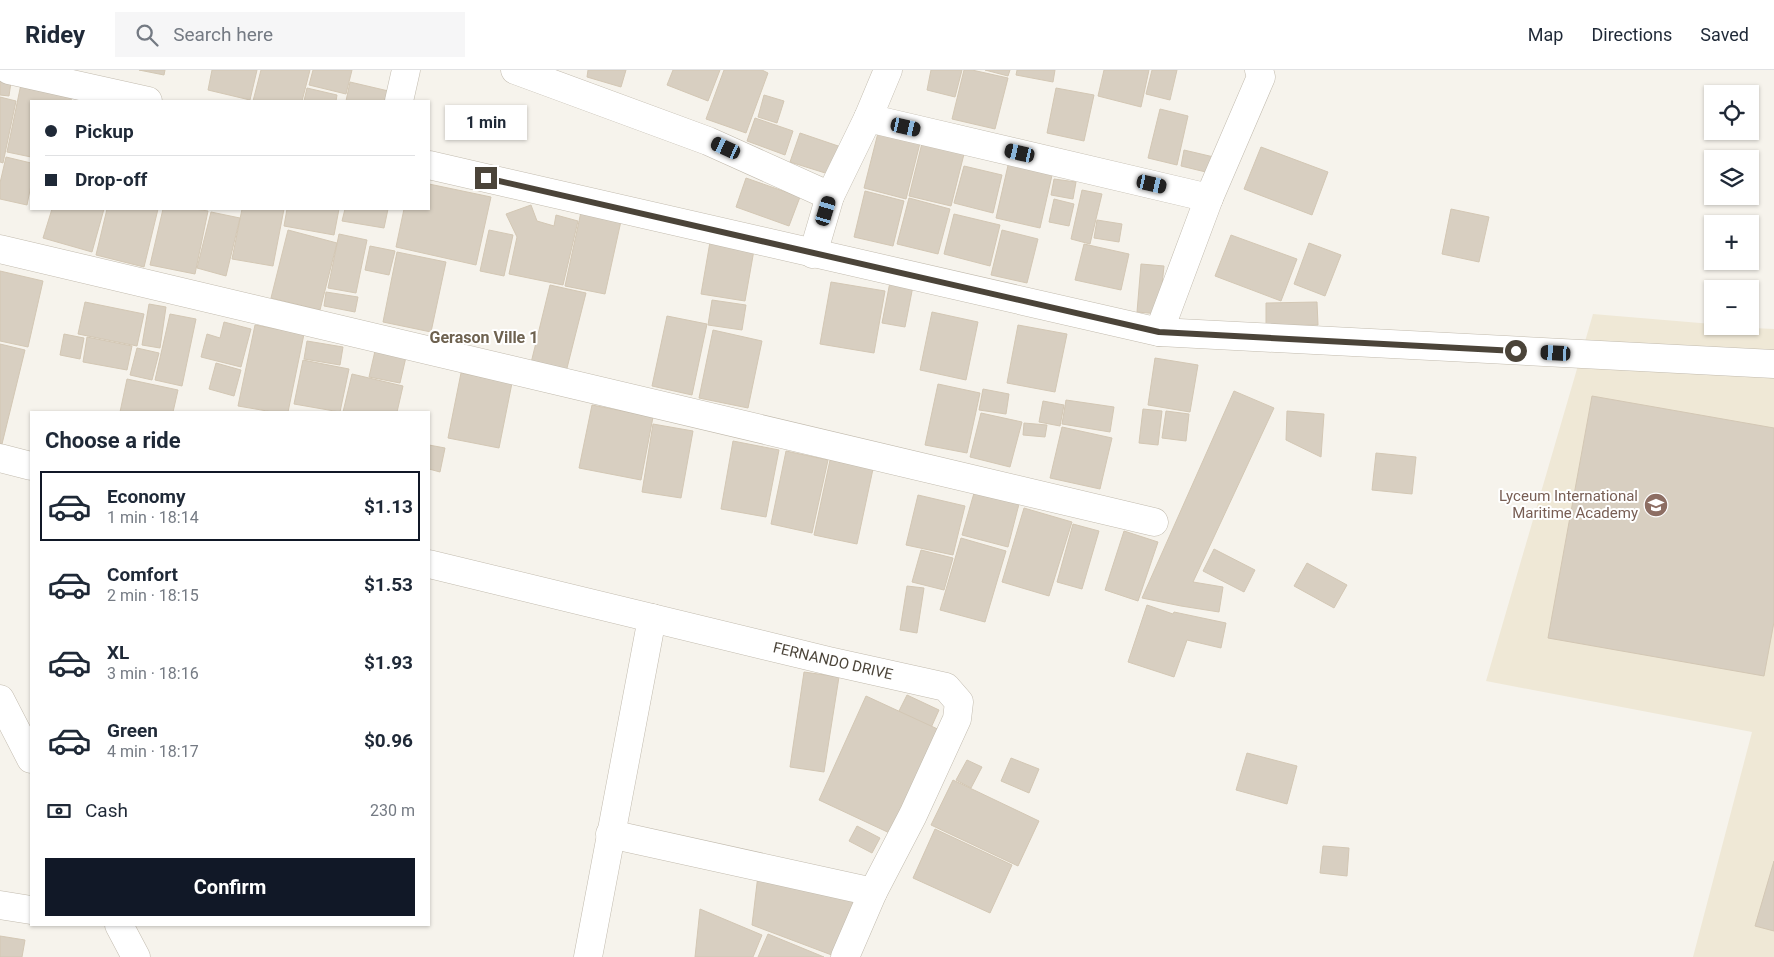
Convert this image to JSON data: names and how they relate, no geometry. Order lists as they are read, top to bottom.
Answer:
{
  "streets": {
    "street": ["FERNANDO DRIVE"]
  },
  "districts": ["Gerason Ville 1"],
  "places": {
    "school or university": ["Lyceum International Maritime Academy"]
  },
  "page": {
    "header": "Ridey",
    "search": "Search here",
    "nav": ["Map", "Directions", "Saved"],
    "map_buttons": ["+", "−"],
    "banner": ["Pickup", "Drop-off"],
    "bubble": "1 min",
    "heading": "Choose a ride",
    "list": [
      {
        "name": "Economy",
        "note": "1 min · 18:14",
        "value": "$1.13"
      },
      {
        "name": "Comfort",
        "note": "2 min · 18:15",
        "value": "$1.53"
      },
      {
        "name": "XL",
        "note": "3 min · 18:16",
        "value": "$1.93"
      },
      {
        "name": "Green",
        "note": "4 min · 18:17",
        "value": "$0.96"
      }
    ],
    "pay": ["Cash", "230 m"],
    "buttons": "Confirm"
  }
}
